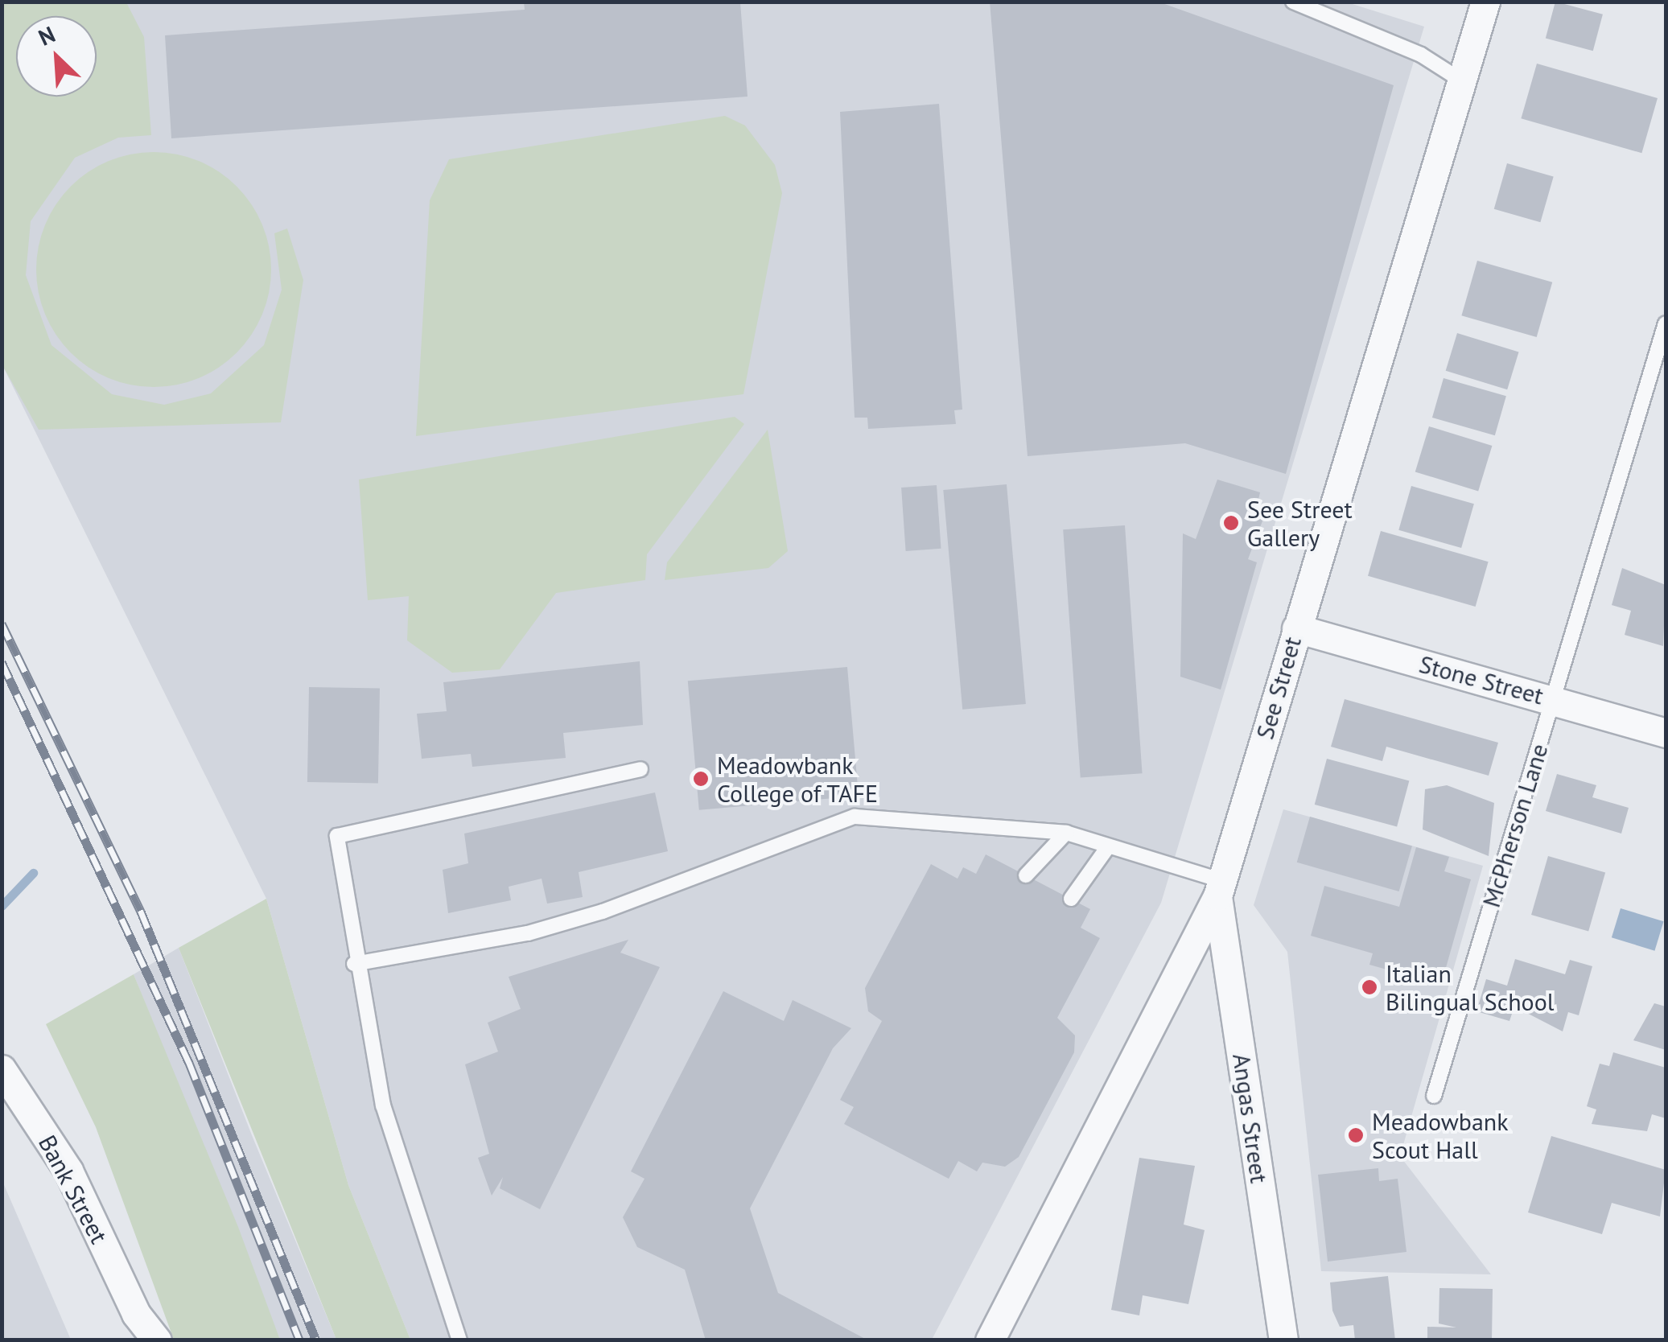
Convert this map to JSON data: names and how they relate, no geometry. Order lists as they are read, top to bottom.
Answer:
{
  "streets": {
    "street": [
      "Stone Street",
      "See Street",
      "Angas Street",
      "Bank Street"
    ],
    "lane": ["McPherson Lane"]
  },
  "crossings": [
    ["Stone Street", "See Street"],
    ["Stone Street", "McPherson Lane"],
    ["See Street", "Angas Street"]
  ],
  "places": [
    "See Street Gallery",
    "Meadowbank College of TAFE",
    "Italian Bilingual School",
    "Meadowbank Scout Hall"
  ],
  "north": "top left"
}
